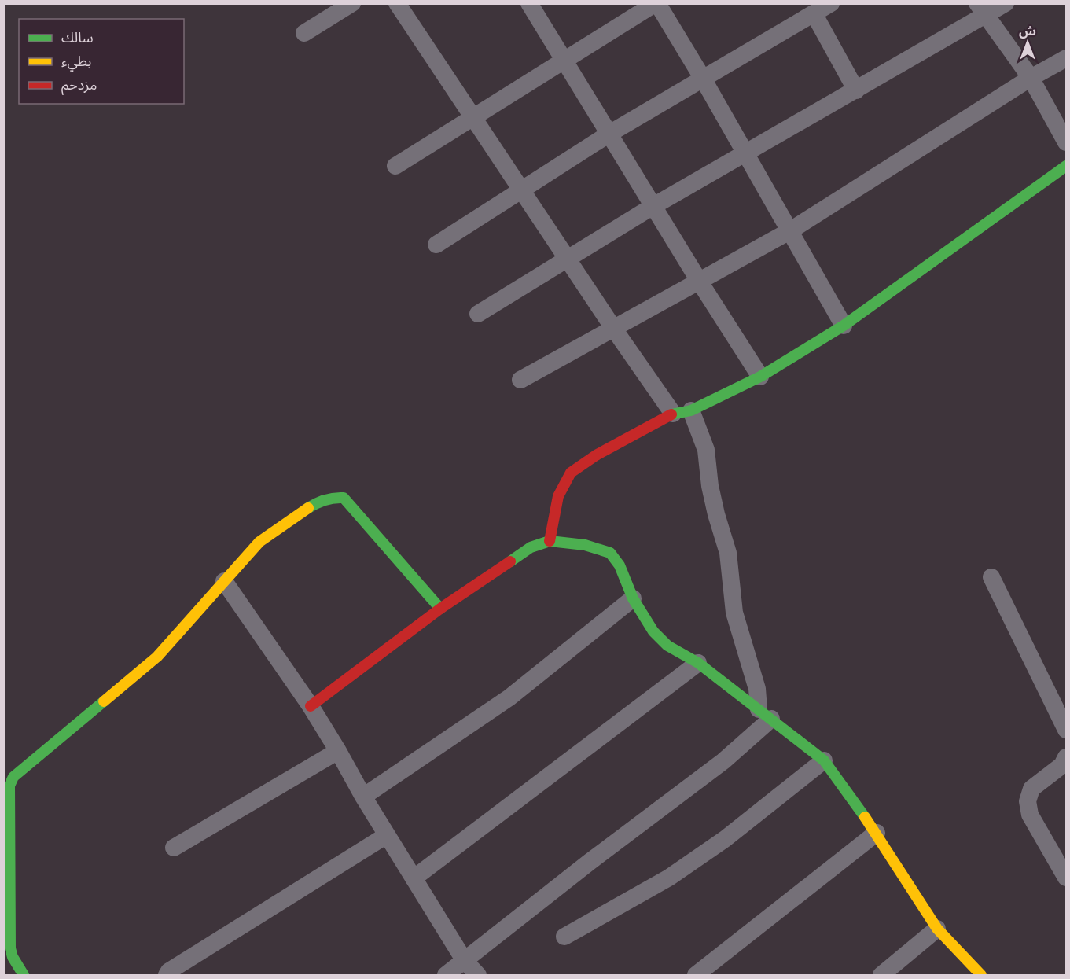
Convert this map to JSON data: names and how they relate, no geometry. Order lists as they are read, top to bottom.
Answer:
{
  "legend": ["سالك", "بطيء", "مزدحم"],
  "north": "top"
}
